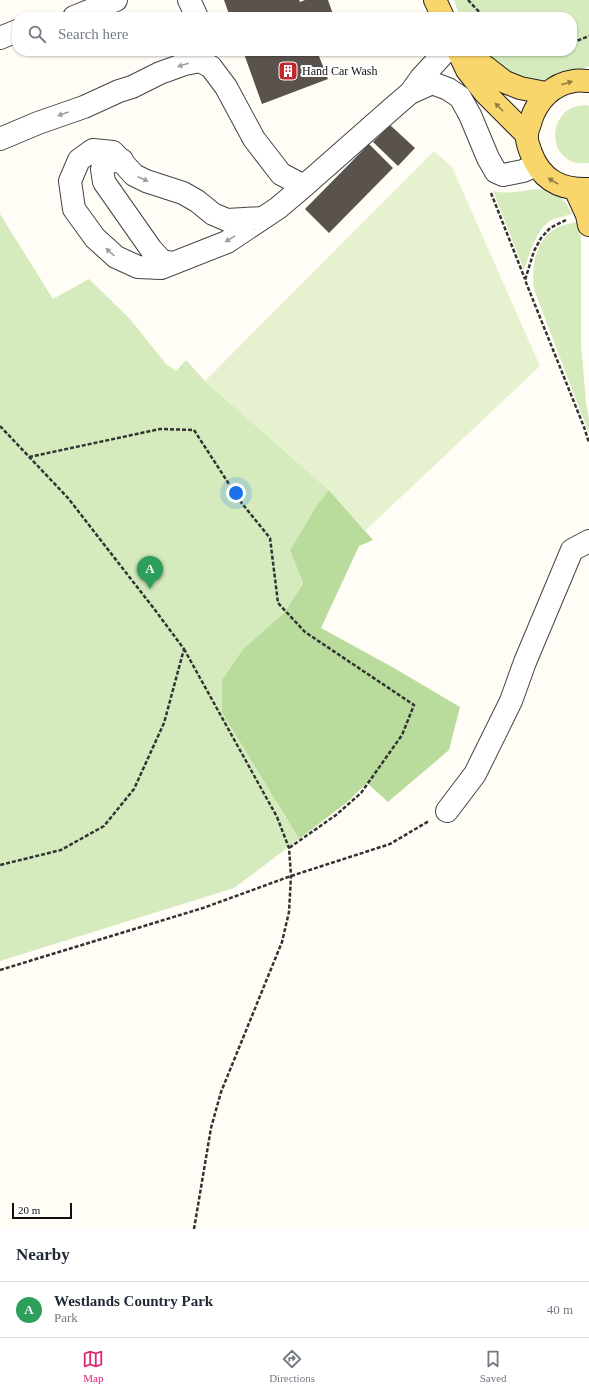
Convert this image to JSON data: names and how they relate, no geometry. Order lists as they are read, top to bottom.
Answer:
{
  "places": {
    "building": ["Hand Car Wash"]
  },
  "scale_bar": "20 m",
  "page": {
    "search": "Search here",
    "pins": "A",
    "scale": "20 m",
    "heading": "Nearby",
    "list": [
      {
        "mark": "A",
        "name": "Westlands Country Park",
        "note": "Park",
        "value": "40 m"
      }
    ],
    "nav": ["Map", "Directions", "Saved"]
  }
}
